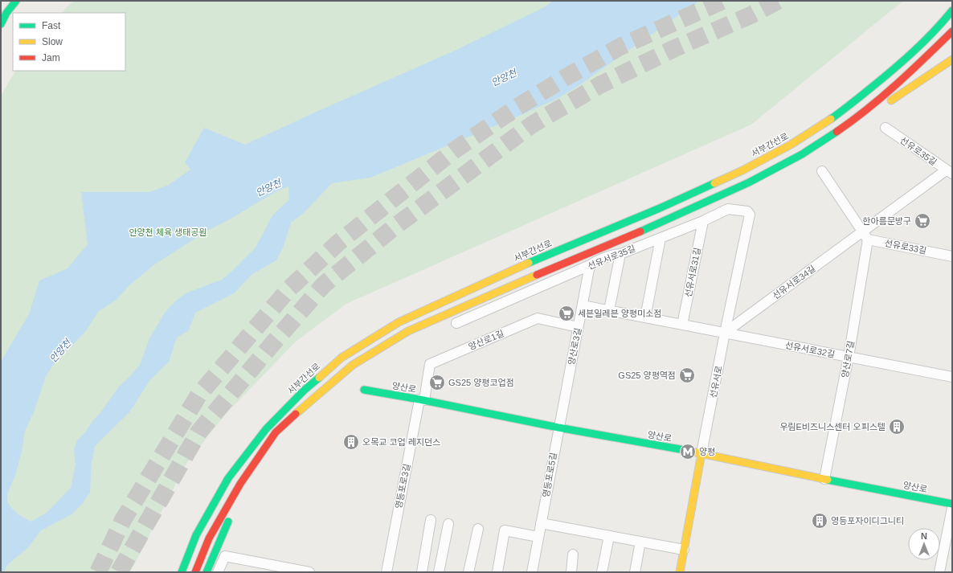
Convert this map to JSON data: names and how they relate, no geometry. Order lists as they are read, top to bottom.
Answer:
{
  "streets": {
    "main road": ["서부간선로", "선유서로", "양산로"],
    "street": [
      "선유로35길",
      "선유로33길",
      "선유서로35길",
      "선유서로31길",
      "선유서로34길",
      "양산로1길",
      "양산로3길",
      "선유서로32길",
      "양산로7길",
      "영등포로5길",
      "영등포로3길"
    ]
  },
  "crossings": [
    ["선유로35길", "선유서로34길"],
    ["선유로33길", "선유서로34길"],
    ["선유로33길", "양산로7길"],
    ["선유서로35길", "선유서로31길"],
    ["선유서로35길", "양산로3길"],
    ["선유서로35길", "선유서로"],
    ["선유서로34길", "선유서로32길"],
    ["선유서로34길", "양산로7길"],
    ["선유서로34길", "선유서로"],
    ["양산로1길", "양산로3길"],
    ["양산로1길", "양산로"],
    ["양산로1길", "영등포로3길"],
    ["양산로3길", "양산로"],
    ["양산로3길", "영등포로5길"],
    ["선유서로32길", "양산로7길"],
    ["선유서로32길", "선유서로"],
    ["양산로7길", "양산로"],
    ["선유서로", "양산로"],
    ["양산로", "영등포로5길"],
    ["양산로", "영등포로3길"]
  ],
  "water": ["안양천"],
  "parks": ["안양천 체육 생태공원"],
  "places": {
    "supermarket": [
      "한아름문방구",
      "세븐일레븐 양평미소점",
      "GS25 양평역점",
      "GS25 양평코업점"
    ],
    "building": ["우림E비즈니스센터 오피스텔", "오목교 코업 레지던스", "영등포자이디그니티"],
    "metro station": ["양평"]
  },
  "legend": ["Fast", "Slow", "Jam"],
  "north": "top"
}
